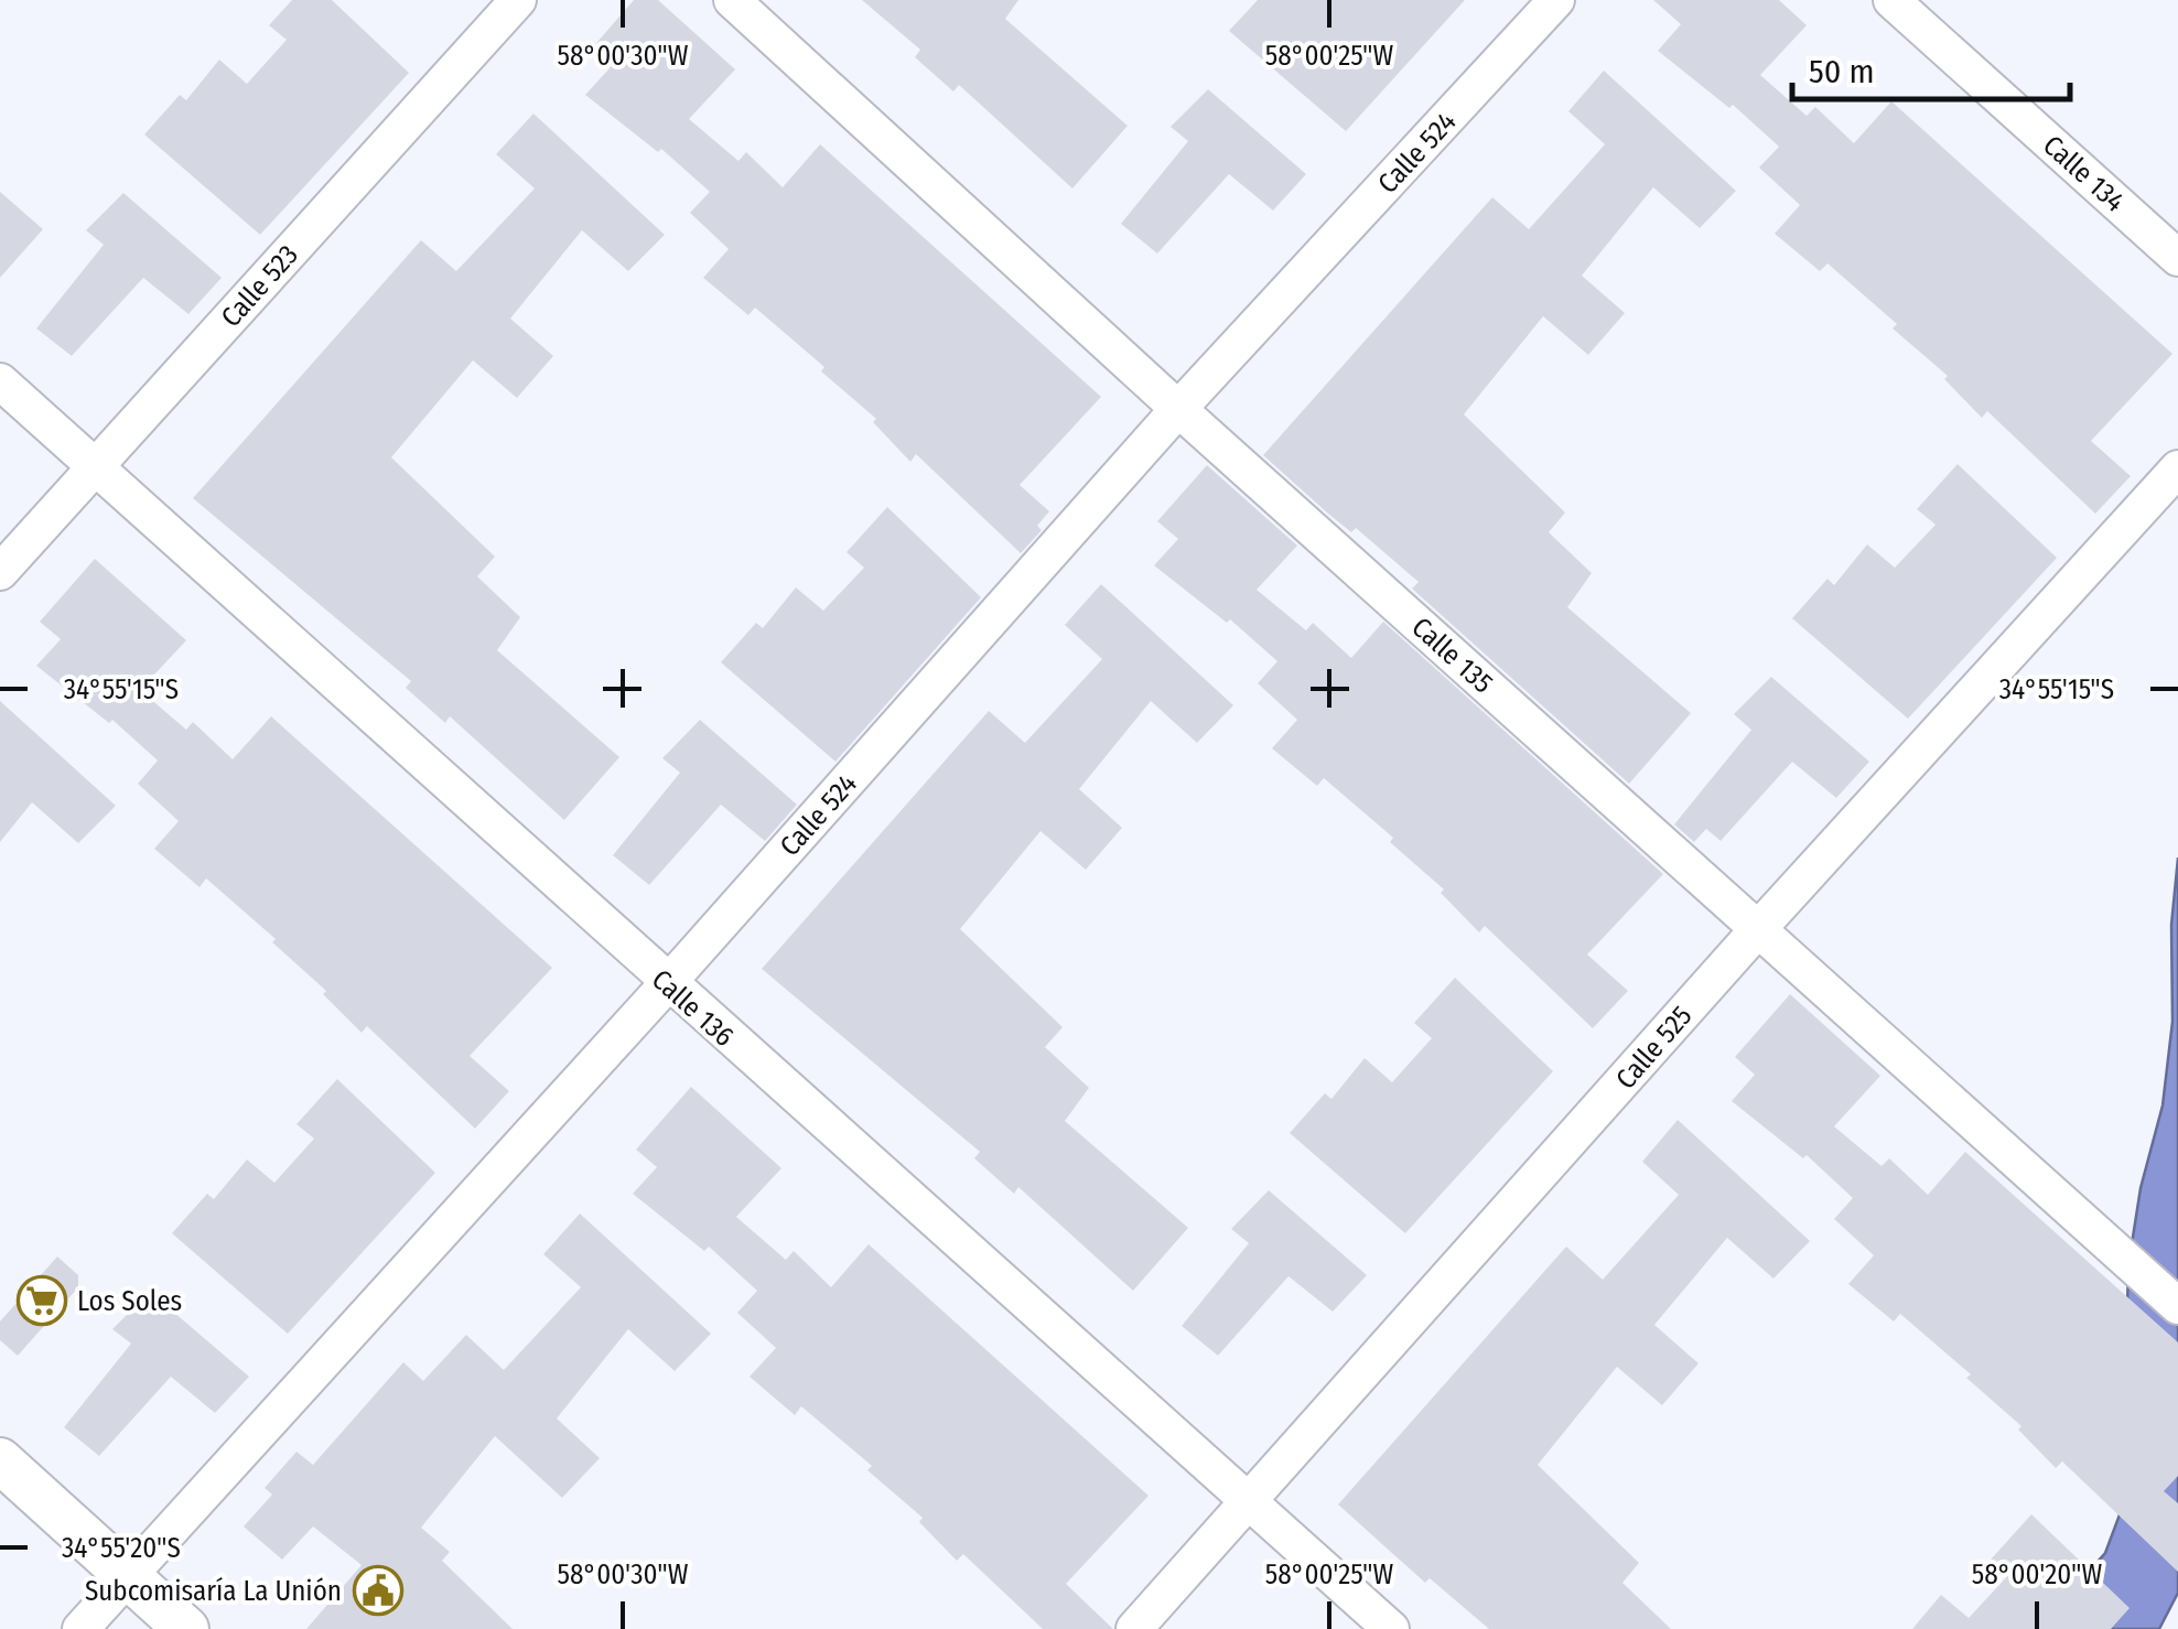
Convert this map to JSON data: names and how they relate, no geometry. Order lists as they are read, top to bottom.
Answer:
{
  "streets": {
    "street": [
      "Calle 524",
      "Calle 134",
      "Calle 523",
      "Calle 135",
      "Calle 136",
      "Calle 525"
    ]
  },
  "crossings": [
    ["Calle 524", "Calle 135"],
    ["Calle 524", "Calle 136"],
    ["Calle 523", "Calle 136"],
    ["Calle 135", "Calle 525"],
    ["Calle 136", "Calle 525"]
  ],
  "places": {
    "supermarket": ["Los Soles"],
    "public building": ["Subcomisaría La Unión"]
  },
  "scale_bar": "50 m",
  "coordinates": [
    "58°00'30\"W",
    "58°00'25\"W",
    "34°55'15\"S",
    "34°55'20\"S",
    "58°00'20\"W"
  ]
}
